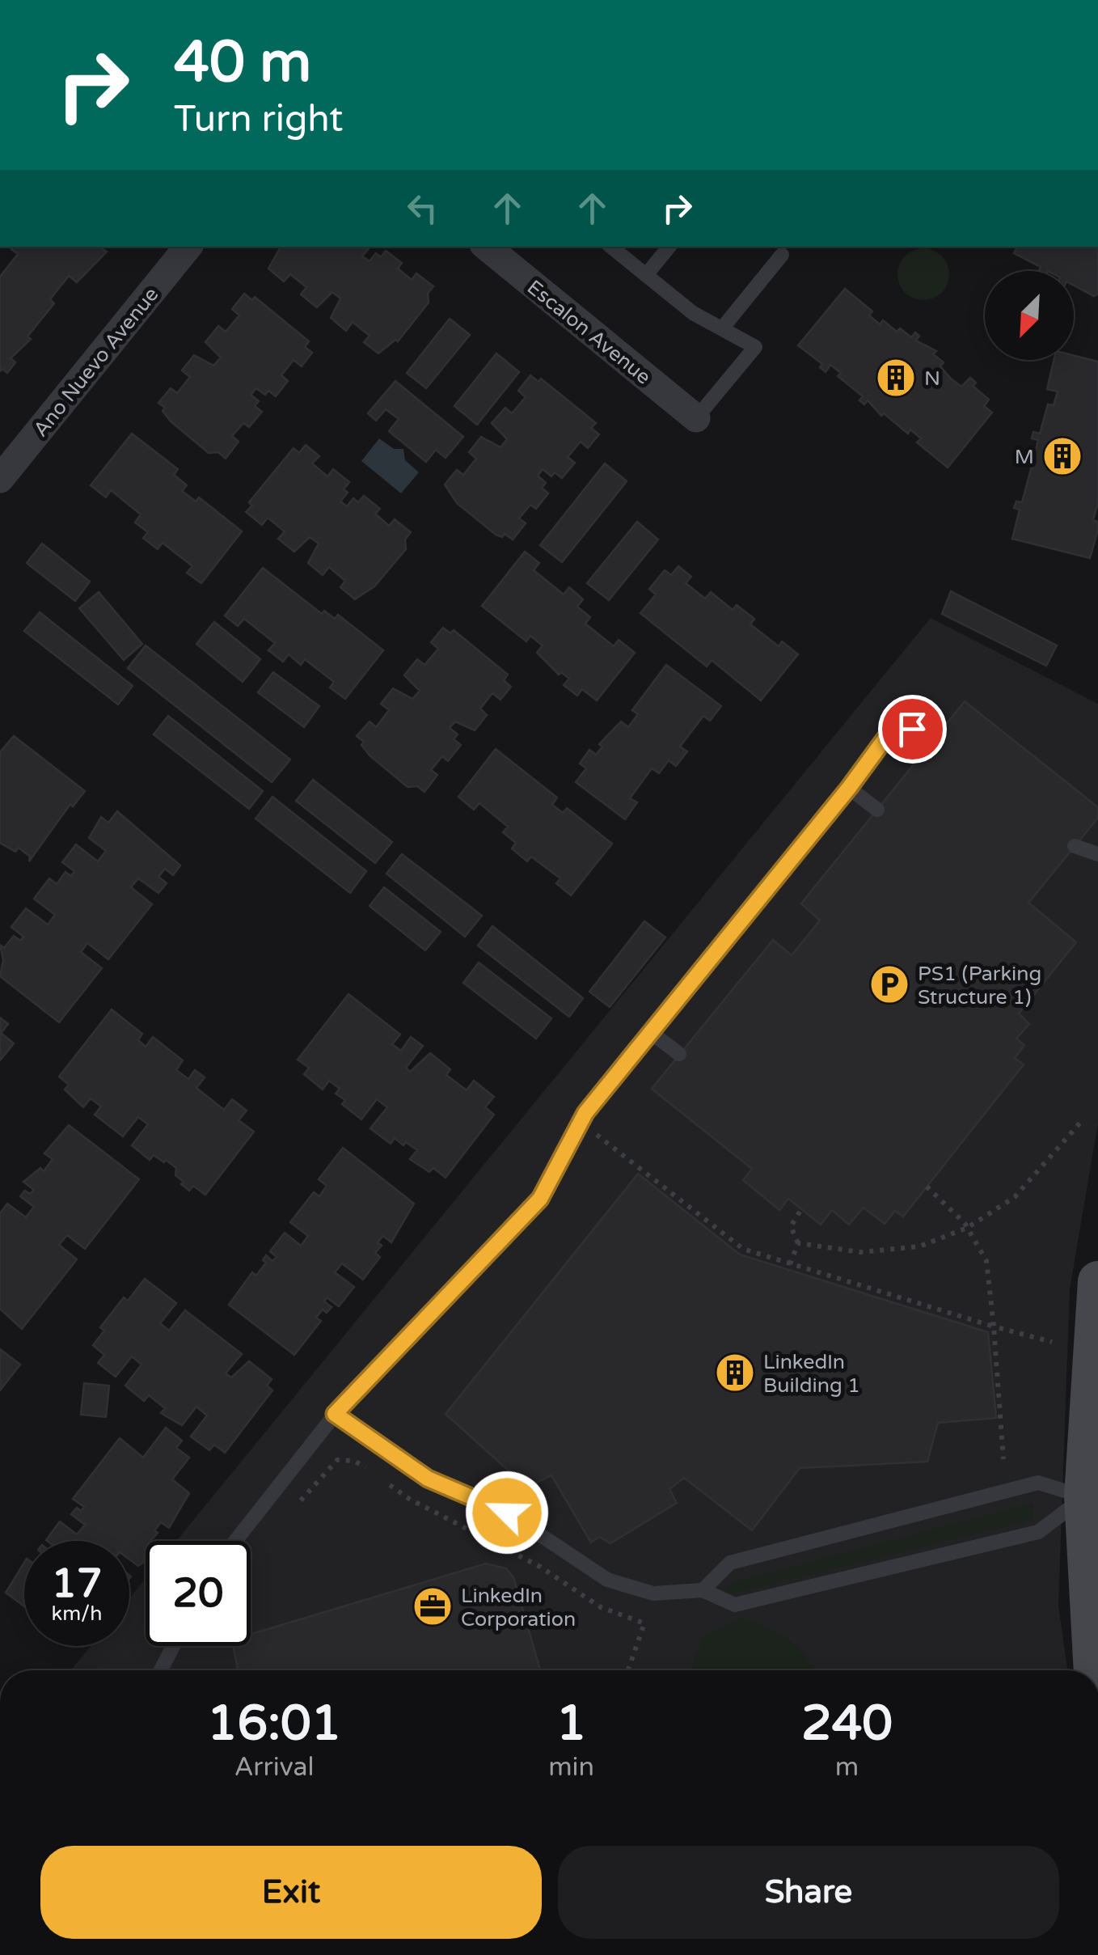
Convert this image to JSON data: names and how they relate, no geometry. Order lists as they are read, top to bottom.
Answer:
{
  "streets": {
    "street": ["Escalon Avenue", "Ano Nuevo Avenue"]
  },
  "places": {
    "building": ["N", "M", "LinkedIn Building 1"],
    "parking": ["PS1 (Parking Structure 1)"],
    "office": ["LinkedIn Corporation"]
  },
  "north": "bottom left",
  "page": {
    "turn": ["40 m", "Turn right"],
    "speed": "17 km/h",
    "limit": "20",
    "eta": [
      "16:01",
      "Arrival",
      "1",
      "min",
      "240",
      "m"
    ],
    "buttons": ["Exit", "Share"]
  }
}
